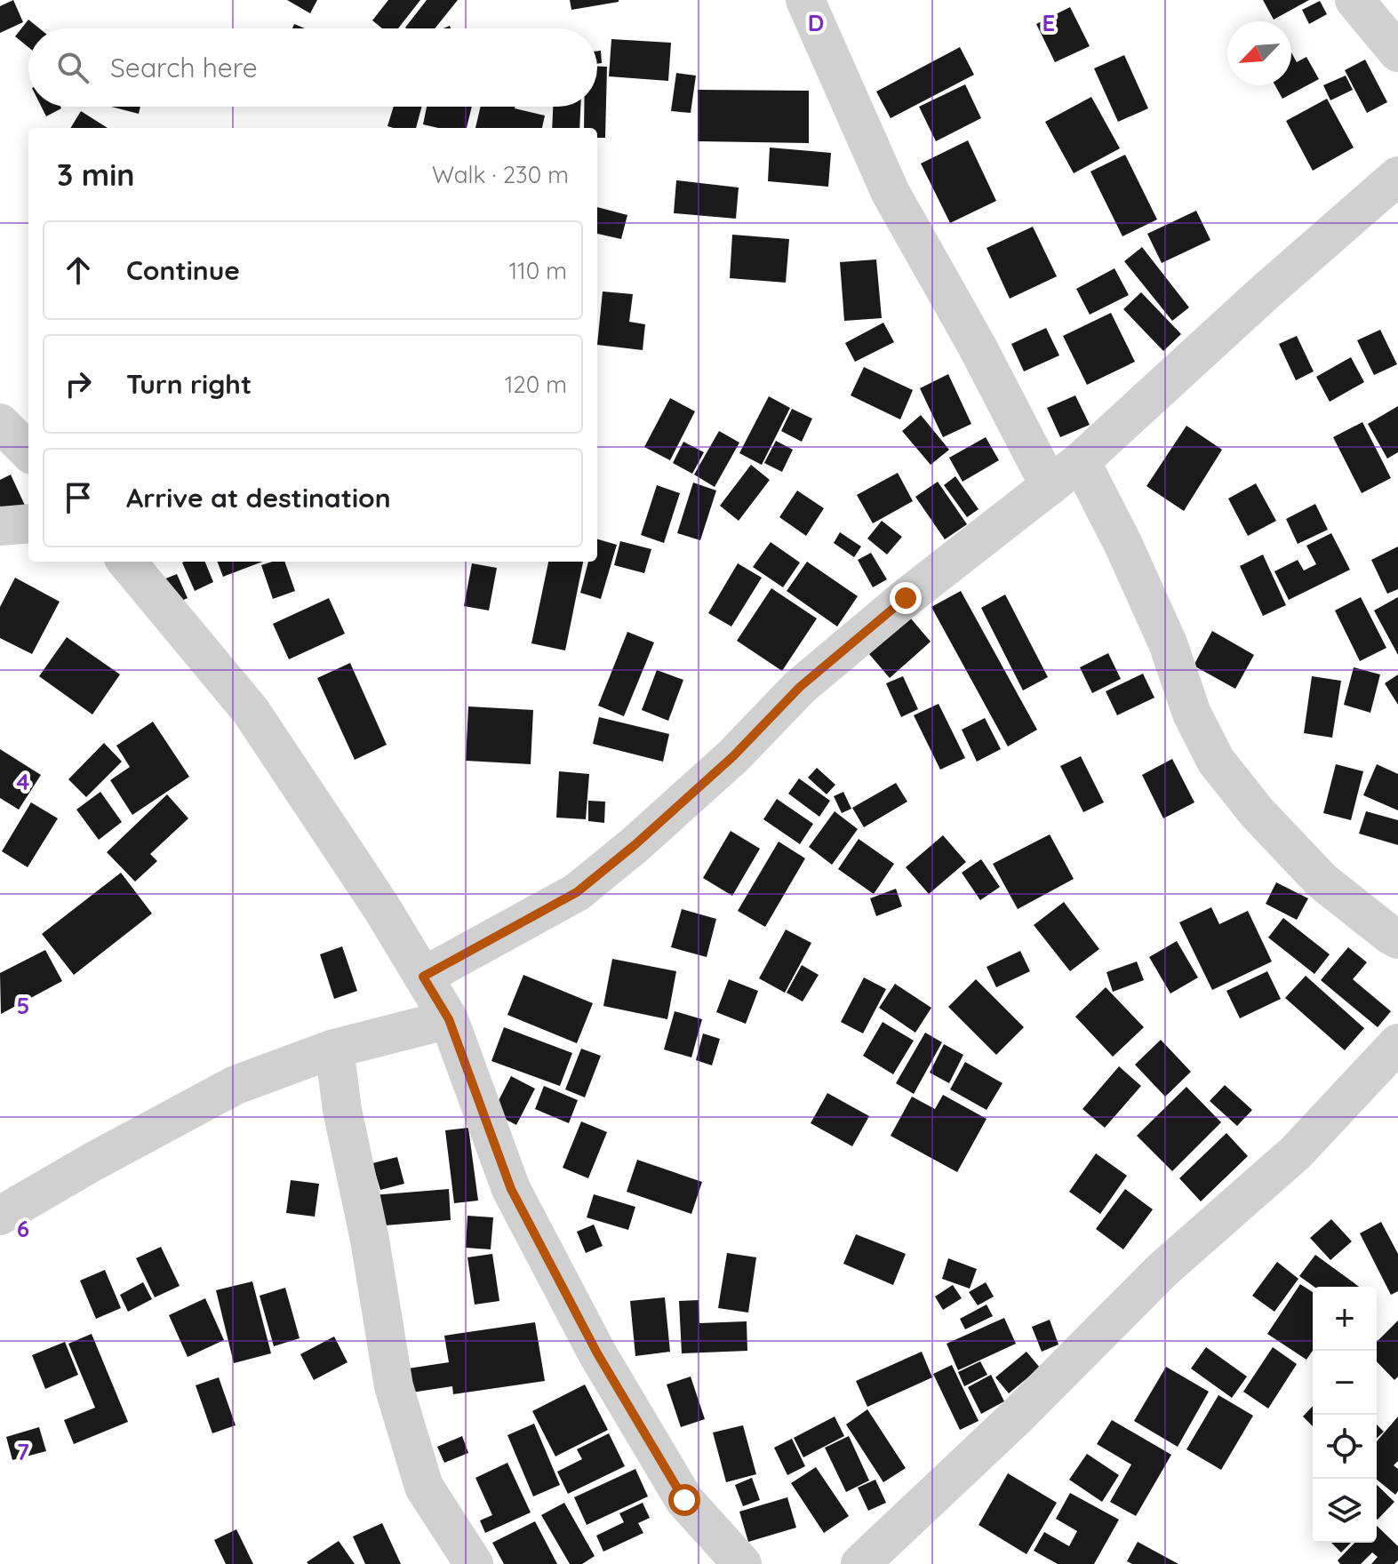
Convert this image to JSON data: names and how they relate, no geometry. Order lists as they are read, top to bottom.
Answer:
{
  "north": "bottom left",
  "page": {
    "search": "Search here",
    "heading": ["3 min", "Walk · 230 m"],
    "list": [
      ["Continue", "110 m"],
      ["Turn right", "120 m"],
      "Arrive at destination"
    ],
    "map_buttons": ["+", "−"]
  },
  "grid": {
    "columns": ["D", "E"],
    "rows": [
      "4",
      "5",
      "6",
      "7"
    ]
  }
}
